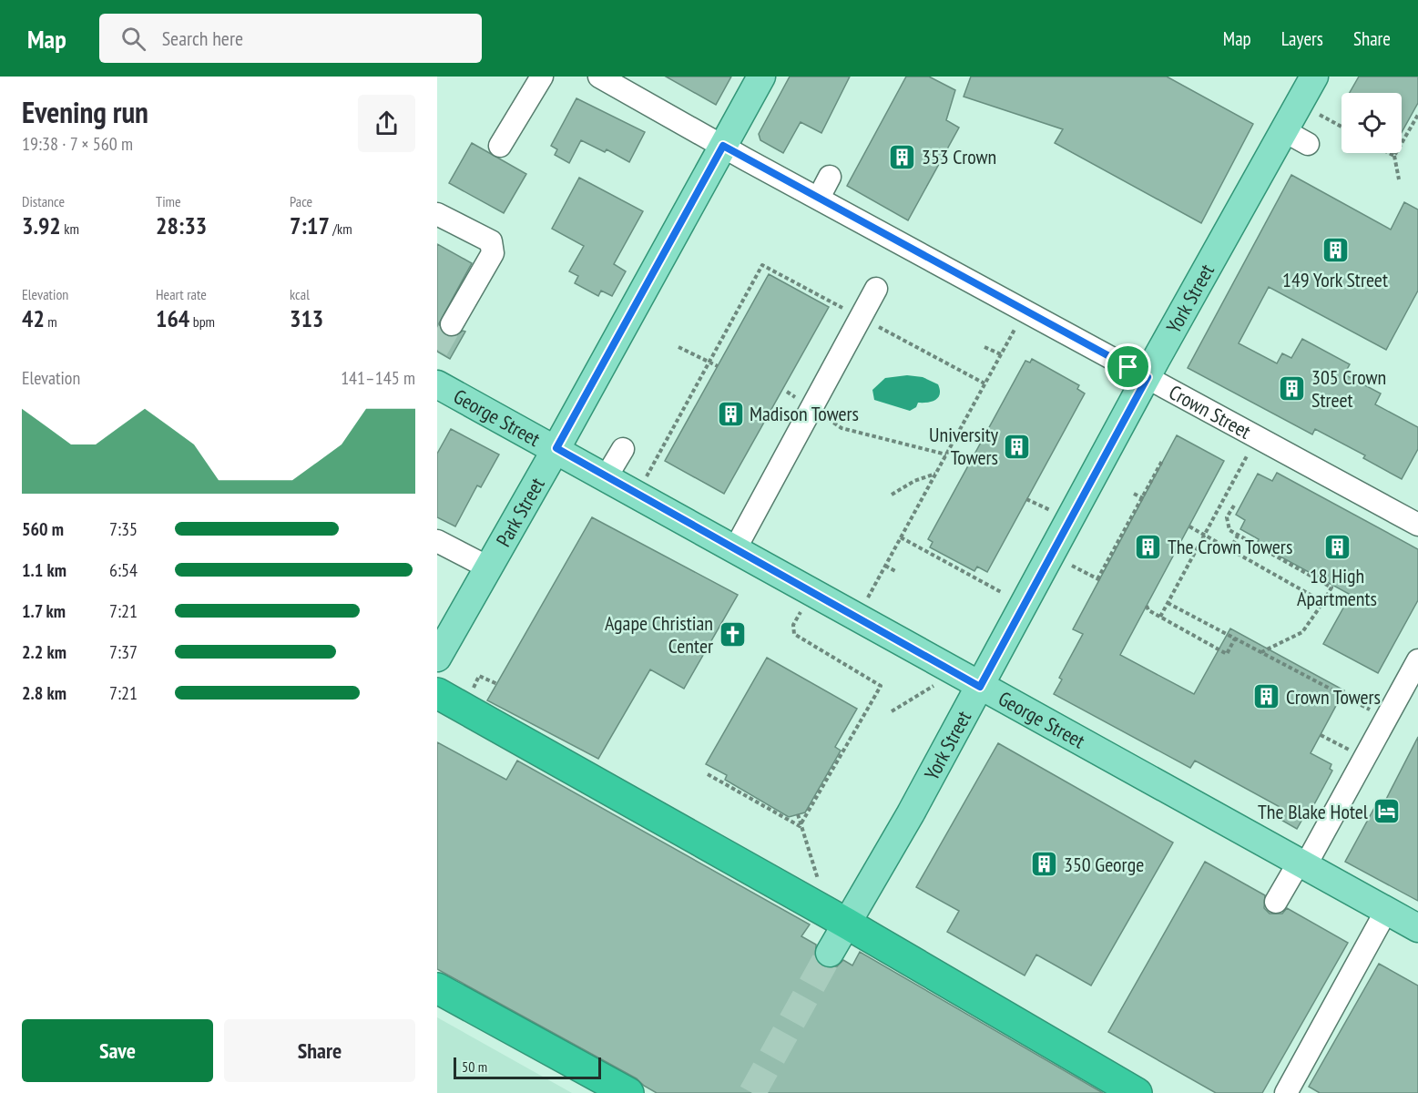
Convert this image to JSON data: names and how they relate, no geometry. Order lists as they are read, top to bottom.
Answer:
{
  "streets": {
    "main road": ["York Street", "George Street", "Park Street"],
    "street": ["Crown Street"]
  },
  "crossings": [
    ["York Street", "Crown Street"],
    ["York Street", "George Street"],
    ["Crown Street", "Park Street"],
    ["George Street", "Park Street"]
  ],
  "places": {
    "building": [
      "353 Crown",
      "149 York Street",
      "305 Crown Street",
      "Madison Towers",
      "University Towers",
      "The Crown Towers",
      "18 High Apartments",
      "Crown Towers",
      "350 George"
    ],
    "church": ["Agape Christian Center"],
    "hotel": ["The Blake Hotel"]
  },
  "scale_bar": "50 m",
  "page": {
    "header": "Map",
    "search": "Search here",
    "nav": ["Map", "Layers", "Share"],
    "heading": ["Evening run", "19:38 · 7 × 560 m"],
    "stats": [
      ["Distance", "3.92 km"],
      ["Time", "28:33"],
      ["Pace", "7:17 /km"],
      ["Elevation", "42 m"],
      ["Heart rate", "164 bpm"],
      ["kcal", "313"]
    ],
    "chart": ["Elevation", "141–145 m"],
    "list": [
      {
        "name": "560 m",
        "note": "7:35"
      },
      {
        "name": "1.1 km",
        "note": "6:54"
      },
      {
        "name": "1.7 km",
        "note": "7:21"
      },
      {
        "name": "2.2 km",
        "note": "7:37"
      },
      {
        "name": "2.8 km",
        "note": "7:21"
      }
    ],
    "buttons": ["Save", "Share"],
    "scale": "50 m"
  }
}
